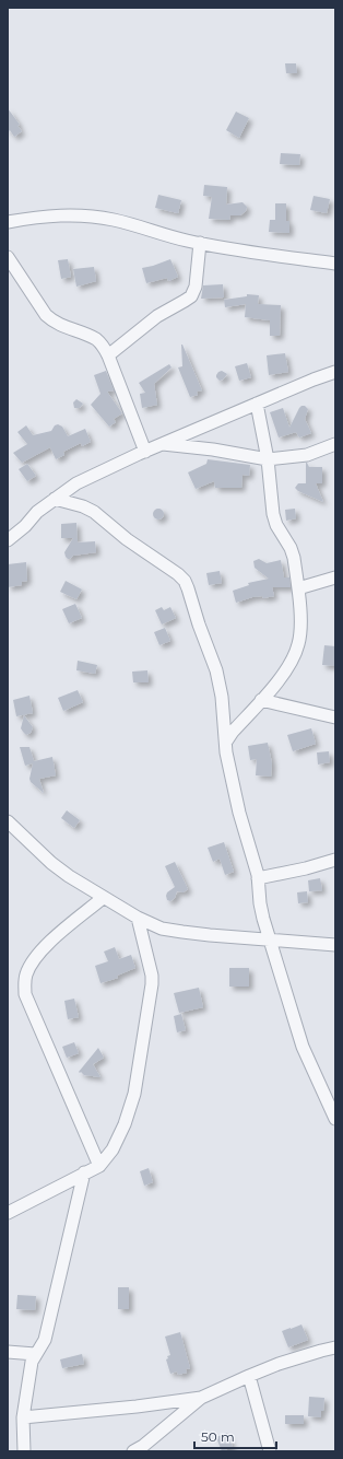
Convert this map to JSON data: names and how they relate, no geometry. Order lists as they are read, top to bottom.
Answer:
{
  "scale_bar": "50 m"
}
